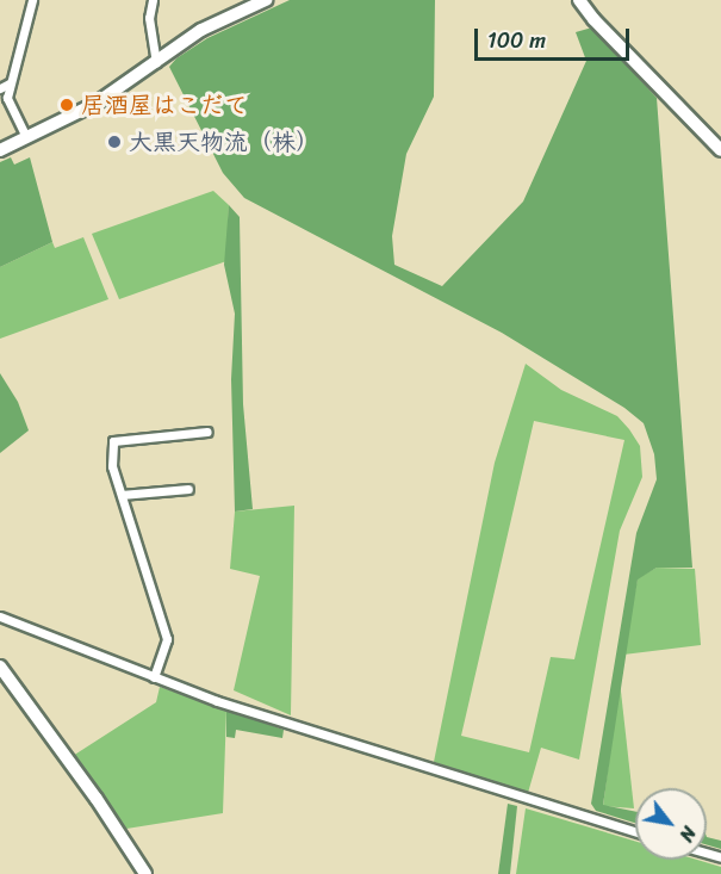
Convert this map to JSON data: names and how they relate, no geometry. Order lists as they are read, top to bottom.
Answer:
{
  "places": ["居酒屋はこだて", "大黒天物流（株）"],
  "scale_bar": "100 m",
  "north": "bottom right"
}
